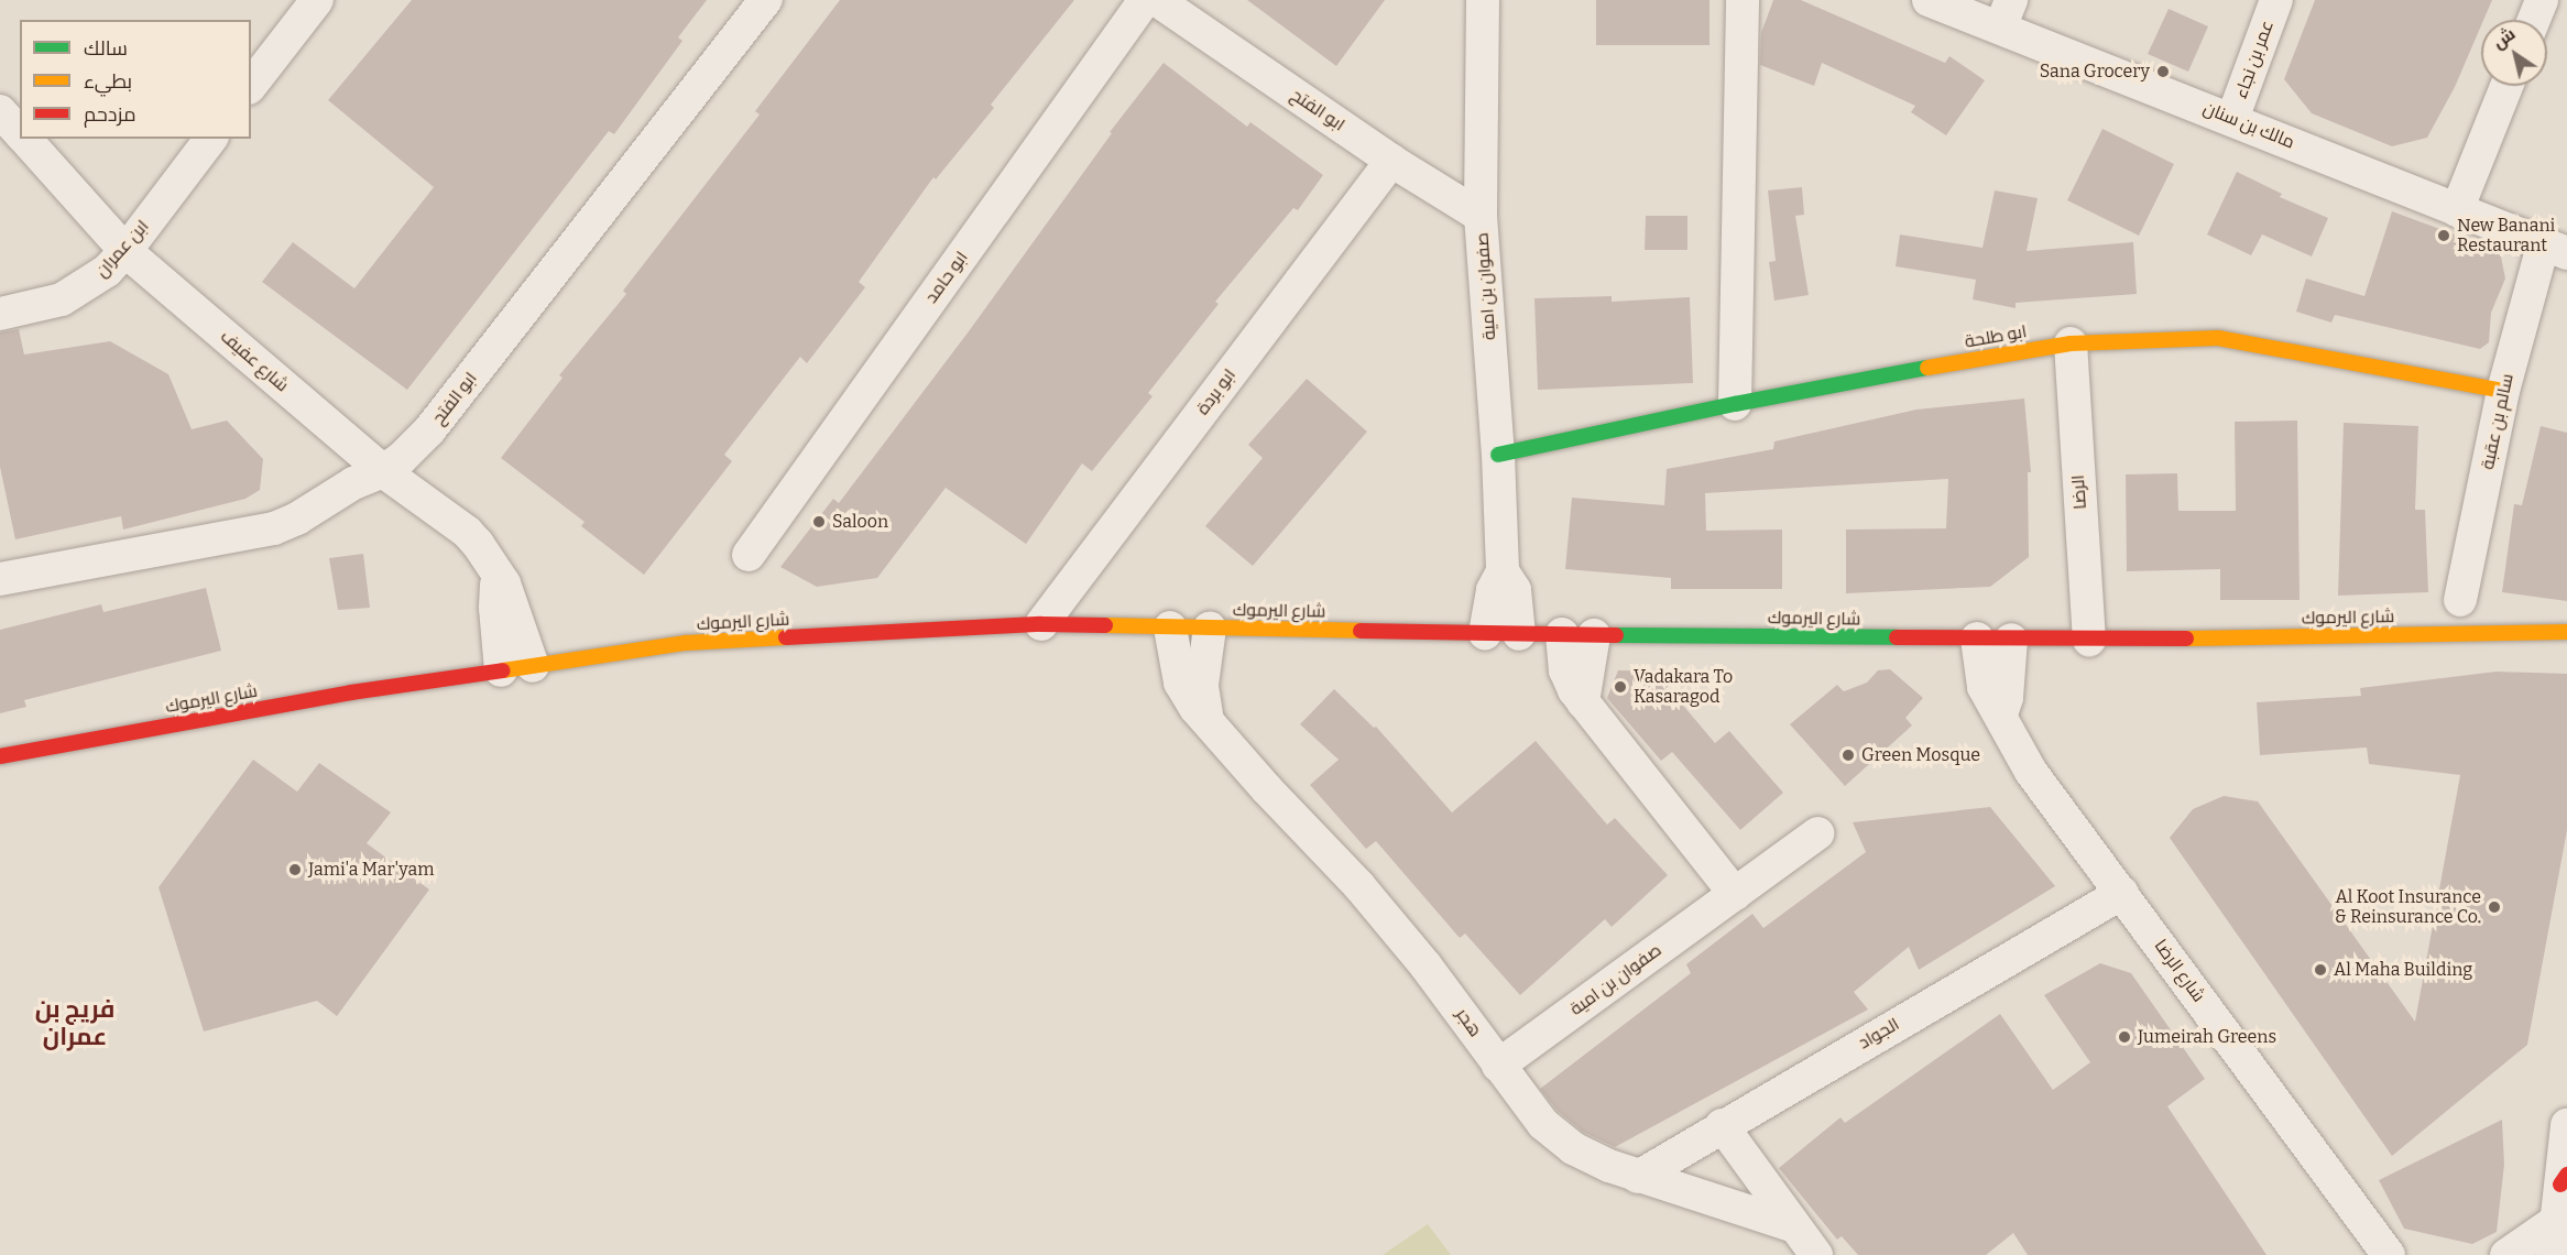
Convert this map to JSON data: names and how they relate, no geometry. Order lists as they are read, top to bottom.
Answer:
{
  "streets": {
    "street": [
      "عمر بن نجاء",
      "ابو الفتح",
      "مالك بن سنان",
      "ابن عمران",
      "ابو حامد",
      "صفوان بن امية",
      "ابو طلحة",
      "شارع عفيف",
      "ابو بردة",
      "سالم بن عقبة",
      "الرضا",
      "شارع اليرموك",
      "شارع الرضا",
      "هجر",
      "الجواد"
    ]
  },
  "crossings": [
    ["عمر بن نجاء", "مالك بن سنان"],
    ["ابو الفتح", "صفوان بن امية"],
    ["ابو الفتح", "شارع عفيف"],
    ["ابو الفتح", "ابو بردة"],
    ["مالك بن سنان", "سالم بن عقبة"],
    ["ابن عمران", "شارع عفيف"],
    ["صفوان بن امية", "ابو طلحة"],
    ["صفوان بن امية", "شارع اليرموك"],
    ["صفوان بن امية", "هجر"],
    ["ابو طلحة", "سالم بن عقبة"],
    ["ابو طلحة", "الرضا"],
    ["شارع عفيف", "شارع اليرموك"],
    ["ابو بردة", "شارع اليرموك"],
    ["الرضا", "شارع اليرموك"],
    ["شارع اليرموك", "شارع الرضا"],
    ["شارع اليرموك", "هجر"],
    ["شارع الرضا", "الجواد"],
    ["هجر", "الجواد"]
  ],
  "districts": ["فريج بن عمران"],
  "places": [
    "Sana Grocery",
    "New Banani Restaurant",
    "Saloon",
    "Vadakara To Kasaragod",
    "Green Mosque",
    "Jami'a Mar'yam",
    "Al Koot Insurance & Reinsurance Co.",
    "Al Maha Building",
    "Jumeirah Greens"
  ],
  "legend": ["سالك", "بطيء", "مزدحم"],
  "north": "top left"
}
